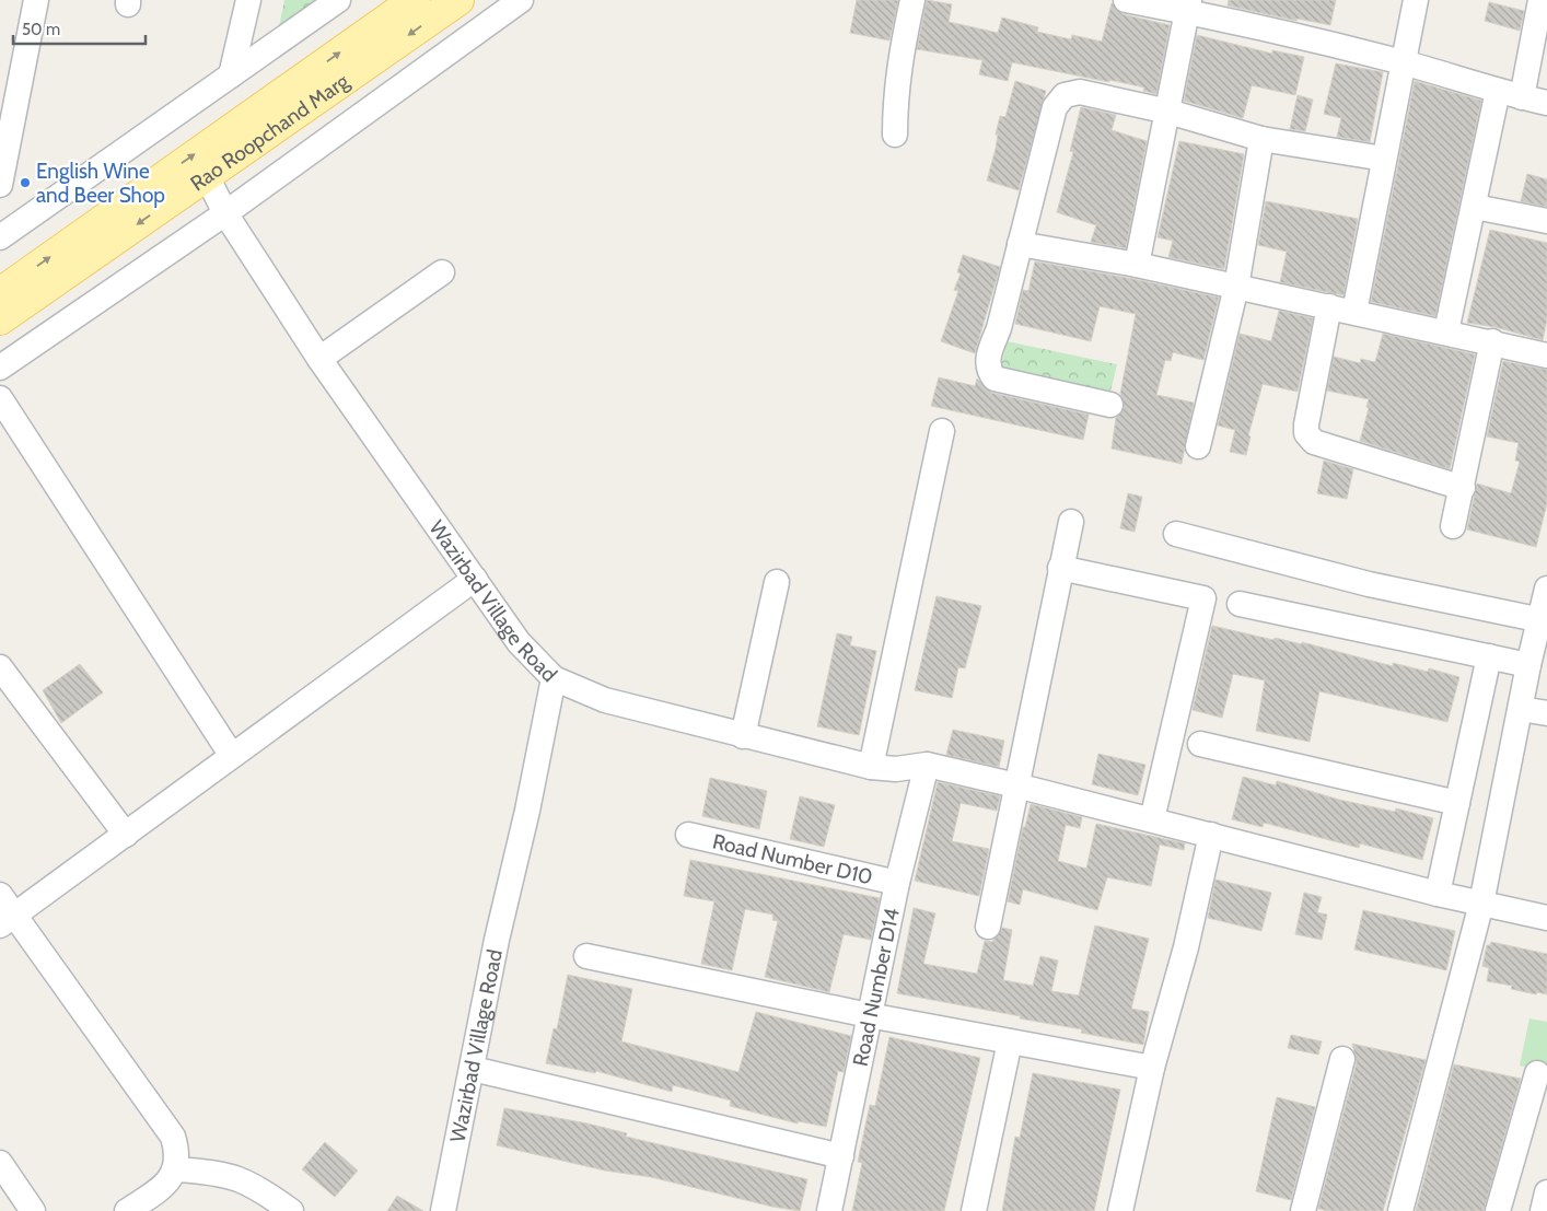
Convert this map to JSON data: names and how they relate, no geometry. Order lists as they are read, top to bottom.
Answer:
{
  "streets": {
    "main road": ["Rao Roopchand Marg"],
    "street": ["Wazirbad Village Road", "Road Number D10", "Road Number D14"]
  },
  "crossings": [
    ["Rao Roopchand Marg", "Wazirbad Village Road"],
    ["Road Number D10", "Road Number D14"]
  ],
  "places": ["English Wine and Beer Shop"],
  "scale_bar": "50 m"
}
